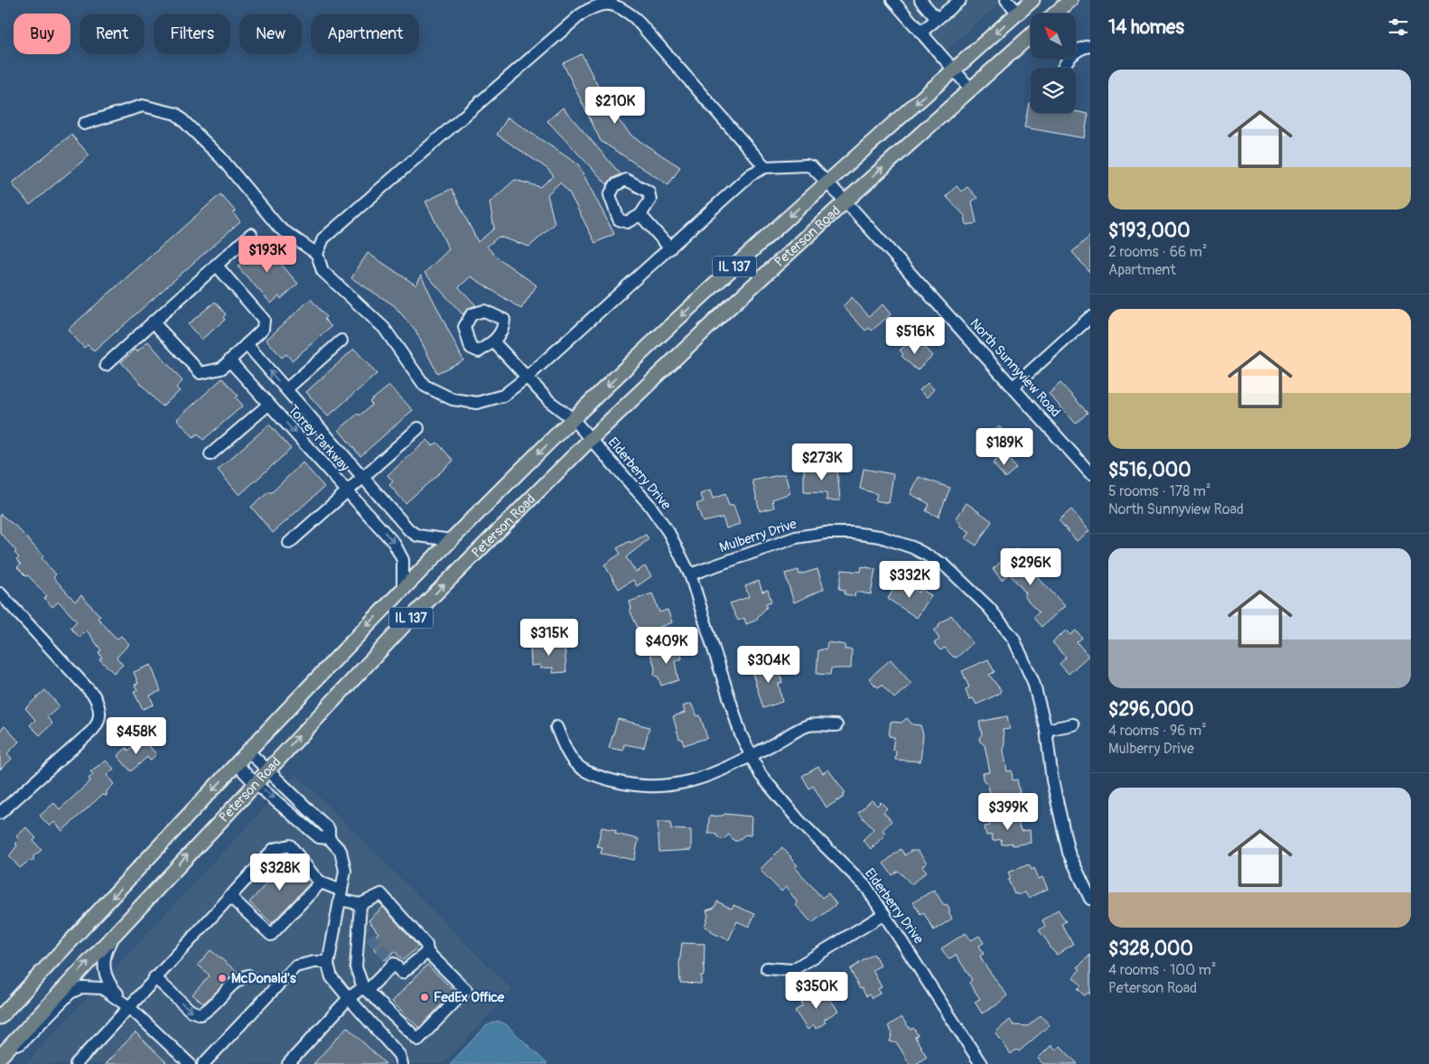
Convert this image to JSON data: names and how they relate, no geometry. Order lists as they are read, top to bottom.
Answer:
{
  "streets": {
    "main road": ["Peterson Road", "IL 137"],
    "street": [
      "North Sunnyview Road",
      "Torrey Parkway",
      "Elderberry Drive",
      "Mulberry Drive"
    ]
  },
  "crossings": [
    ["Peterson Road", "North Sunnyview Road"],
    ["Peterson Road", "Torrey Parkway"],
    ["Peterson Road", "Elderberry Drive"],
    ["Elderberry Drive", "Mulberry Drive"]
  ],
  "places": ["McDonald's", "FedEx Office"],
  "north": "top left",
  "page": {
    "heading": "14 homes",
    "chip": [
      "Buy",
      "Rent",
      "Filters",
      "New",
      "Apartment"
    ],
    "list": [
      {
        "name": "$193,000",
        "note": "2 rooms · 66 m² · Apartment"
      },
      {
        "name": "$516,000",
        "note": "5 rooms · 178 m² · North Sunnyview Road"
      },
      {
        "name": "$296,000",
        "note": "4 rooms · 96 m² · Mulberry Drive"
      },
      {
        "name": "$328,000",
        "note": "4 rooms · 100 m² · Peterson Road"
      }
    ],
    "price": [
      "$210K",
      "$193K",
      "$516K",
      "$189K",
      "$273K",
      "$296K",
      "$332K",
      "$315K",
      "$409K",
      "$304K",
      "$458K",
      "$399K",
      "$328K",
      "$350K"
    ]
  }
}
